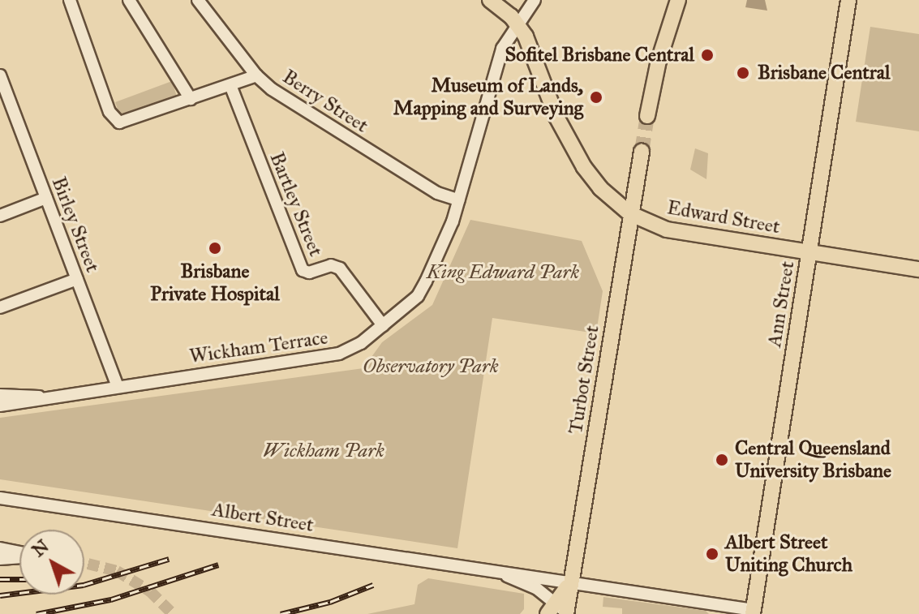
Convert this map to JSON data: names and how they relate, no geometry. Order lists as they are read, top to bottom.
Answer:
{
  "streets": {
    "main road": ["Edward Street", "Ann Street", "Turbot Street"],
    "street": [
      "Berry Street",
      "Bartley Street",
      "Birley Street",
      "Wickham Terrace",
      "Albert Street"
    ]
  },
  "crossings": [
    ["Berry Street", "Wickham Terrace"],
    ["Bartley Street", "Wickham Terrace"],
    ["Edward Street", "Ann Street"],
    ["Edward Street", "Wickham Terrace"],
    ["Edward Street", "Turbot Street"],
    ["Birley Street", "Wickham Terrace"],
    ["Ann Street", "Albert Street"],
    ["Turbot Street", "Albert Street"]
  ],
  "parks": ["King Edward Park", "Observatory Park", "Wickham Park"],
  "places": [
    "Sofitel Brisbane Central",
    "Brisbane Central",
    "Museum of Lands, Mapping and Surveying",
    "Brisbane Private Hospital",
    "Central Queensland University Brisbane",
    "Albert Street Uniting Church"
  ],
  "north": "top left"
}
